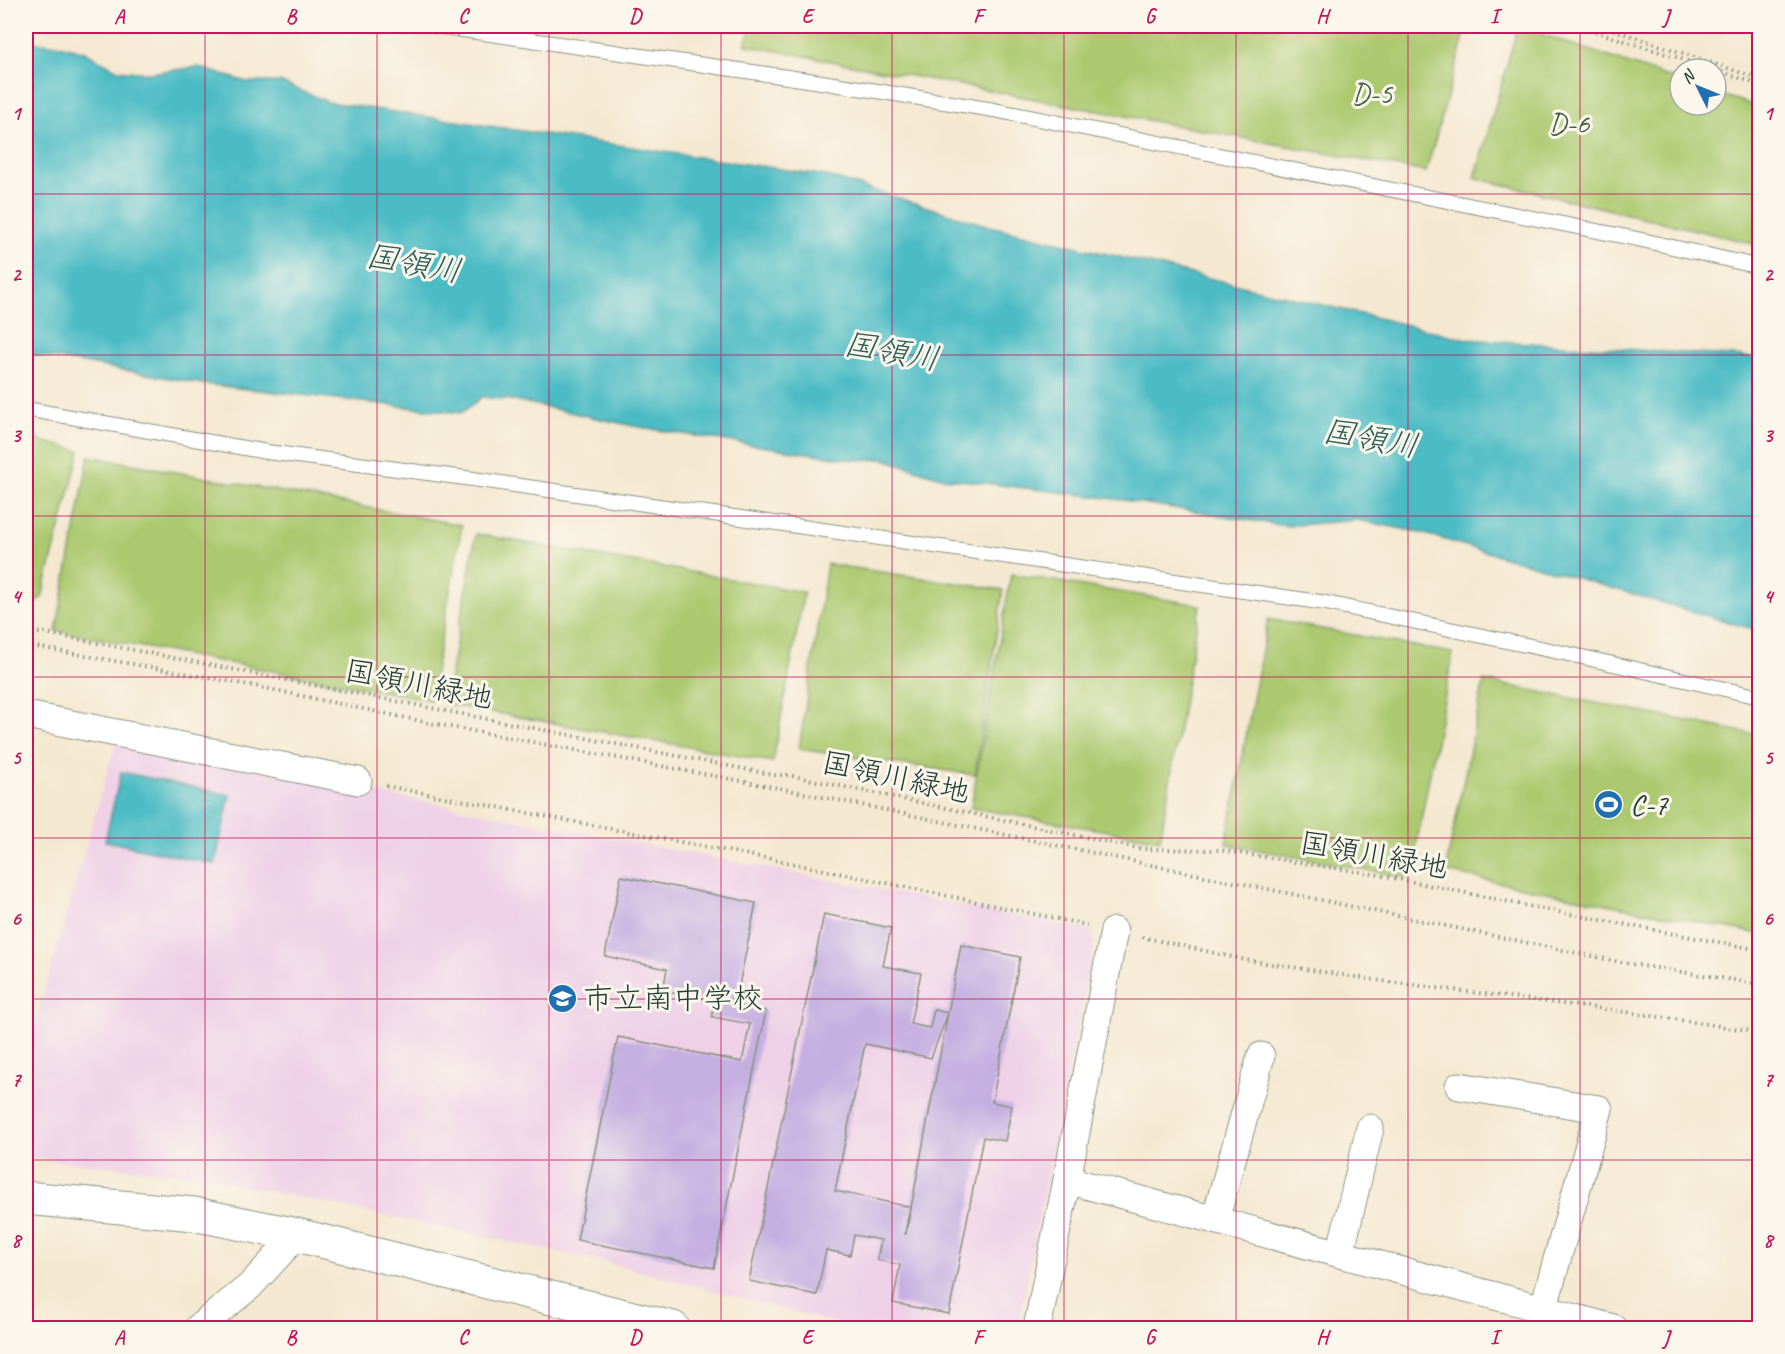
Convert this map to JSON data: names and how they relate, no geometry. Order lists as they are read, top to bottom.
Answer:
{
  "streets": {
    "path": ["国領川緑地"]
  },
  "water": ["国領川"],
  "parks": ["D-5", "D-6"],
  "places": {
    "sports": ["C-7"],
    "school or university": ["市立南中学校"]
  },
  "north": "top left",
  "grid": {
    "columns": [
      "A",
      "B",
      "C",
      "D",
      "E",
      "F",
      "G",
      "H",
      "I",
      "J"
    ],
    "rows": [
      "1",
      "2",
      "3",
      "4",
      "5",
      "6",
      "7",
      "8"
    ]
  }
}
